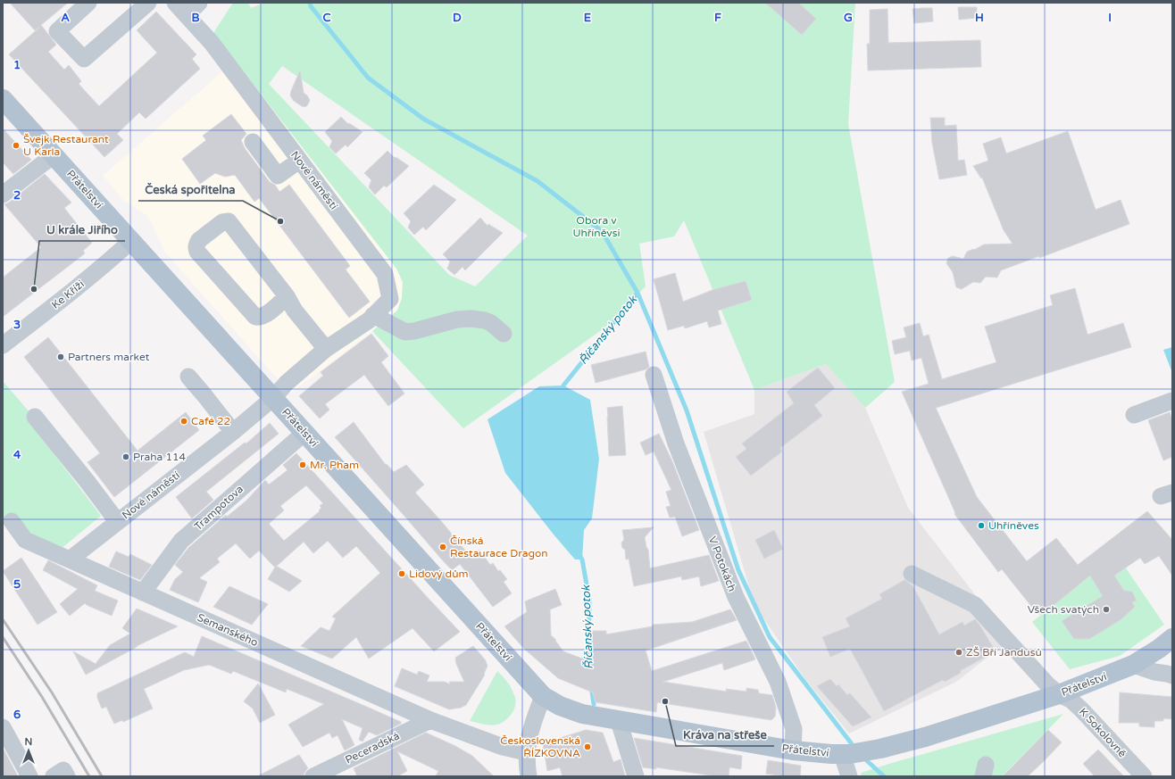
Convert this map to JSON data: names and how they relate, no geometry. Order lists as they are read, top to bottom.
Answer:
{
  "streets": {
    "main road": ["Přátelství"],
    "street": [
      "Nové náměstí",
      "Ke Kříži",
      "Trampotova",
      "V Potokách",
      "Semanského",
      "K Sokolovně",
      "Peceradská"
    ]
  },
  "crossings": [
    ["Nové náměstí", "Přátelství"],
    ["Nové náměstí", "Semanského"],
    ["Přátelství", "Ke Kříži"],
    ["Přátelství", "Trampotova"],
    ["Přátelství", "V Potokách"],
    ["Přátelství", "K Sokolovně"],
    ["Trampotova", "Semanského"],
    ["Semanského", "Peceradská"]
  ],
  "water": ["Říčanský potok"],
  "parks": ["Obora v Uhříněvsi"],
  "places": [
    "Švejk Restaurant U Karla",
    "Česká spořitelna",
    "U krále Jiřího",
    "Partners market",
    "Café 22",
    "Praha 114",
    "Mr. Pham",
    "Uhříněves",
    "Čínská Restaurace Dragon",
    "Lidový dům",
    "Všech svatých",
    "ZŠ Bří Jandusů",
    "Kráva na střeše",
    "Československá ŘÍZKOVNA"
  ],
  "north": "top",
  "grid": {
    "columns": [
      "A",
      "B",
      "C",
      "D",
      "E",
      "F",
      "G",
      "H",
      "I"
    ],
    "rows": [
      "1",
      "2",
      "3",
      "4",
      "5",
      "6"
    ]
  }
}
